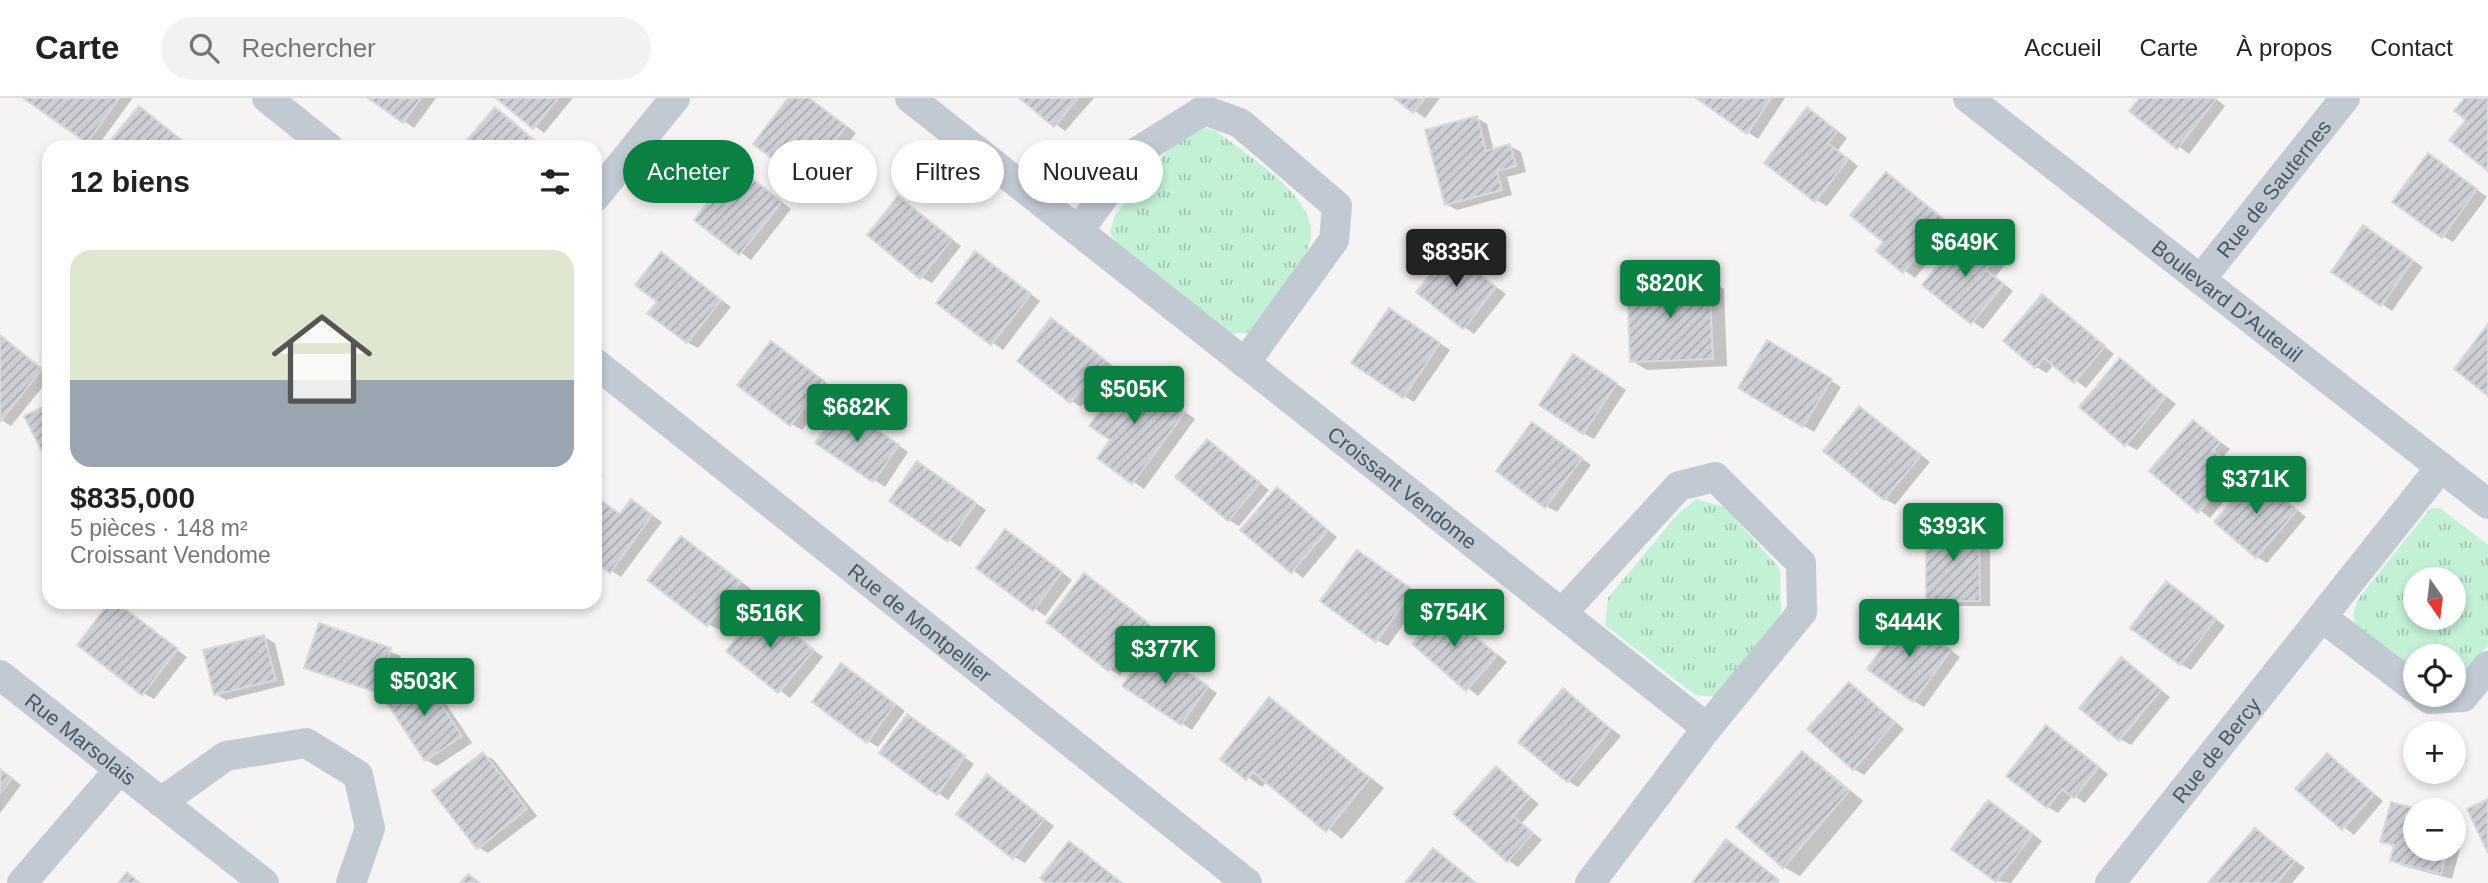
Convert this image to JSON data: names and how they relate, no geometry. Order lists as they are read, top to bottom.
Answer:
{
  "streets": {
    "street": [
      "Rue de Sauternes",
      "Boulevard D'Auteuil",
      "Croissant Vendome",
      "Rue de Montpellier",
      "Rue Marsolais",
      "Rue de Bercy"
    ]
  },
  "crossings": [
    ["Rue de Sauternes", "Boulevard D'Auteuil"],
    ["Boulevard D'Auteuil", "Rue de Bercy"]
  ],
  "north": "bottom",
  "page": {
    "header": "Carte",
    "search": "Rechercher",
    "nav": [
      "Accueil",
      "Carte",
      "À propos",
      "Contact"
    ],
    "chip": [
      "Acheter",
      "Louer",
      "Filtres",
      "Nouveau"
    ],
    "heading": "12 biens",
    "price": [
      "$649K",
      "$835K",
      "$820K",
      "$505K",
      "$682K",
      "$371K",
      "$393K",
      "$754K",
      "$516K",
      "$444K",
      "$377K",
      "$503K"
    ],
    "list": [
      {
        "name": "$835,000",
        "note": "5 pièces · 148 m² · Croissant Vendome"
      }
    ],
    "map_buttons": ["+", "−"]
  }
}
